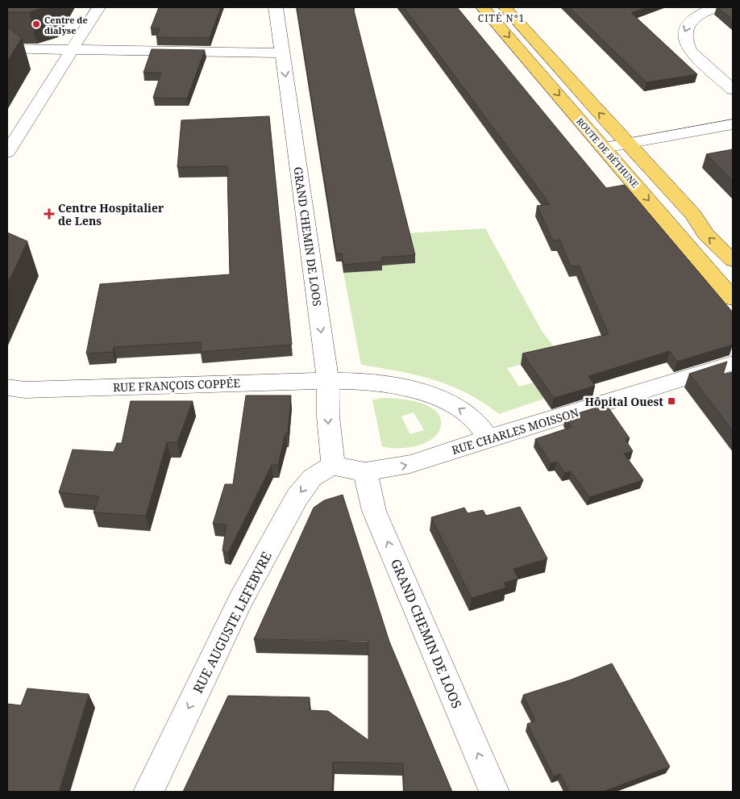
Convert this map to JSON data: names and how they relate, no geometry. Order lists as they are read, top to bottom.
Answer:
{
  "streets": {
    "main road": ["ROUTE DE BÉTHUNE"],
    "street": [
      "GRAND CHEMIN DE LOOS",
      "RUE FRANÇOIS COPPÉE",
      "RUE CHARLES MOISSON",
      "RUE AUGUSTE LEFEBVRE"
    ]
  },
  "crossings": [
    ["GRAND CHEMIN DE LOOS", "RUE FRANÇOIS COPPÉE"],
    ["GRAND CHEMIN DE LOOS", "RUE CHARLES MOISSON"],
    ["GRAND CHEMIN DE LOOS", "RUE AUGUSTE LEFEBVRE"],
    ["RUE FRANÇOIS COPPÉE", "RUE CHARLES MOISSON"]
  ],
  "one_way": ["RUE AUGUSTE LEFEBVRE"],
  "districts": ["CITÉ N°1"],
  "places": {
    "other": ["Centre de dialyse"],
    "health": ["Centre Hospitalier de Lens"],
    "transit": ["Hôpital Ouest"]
  }
}
